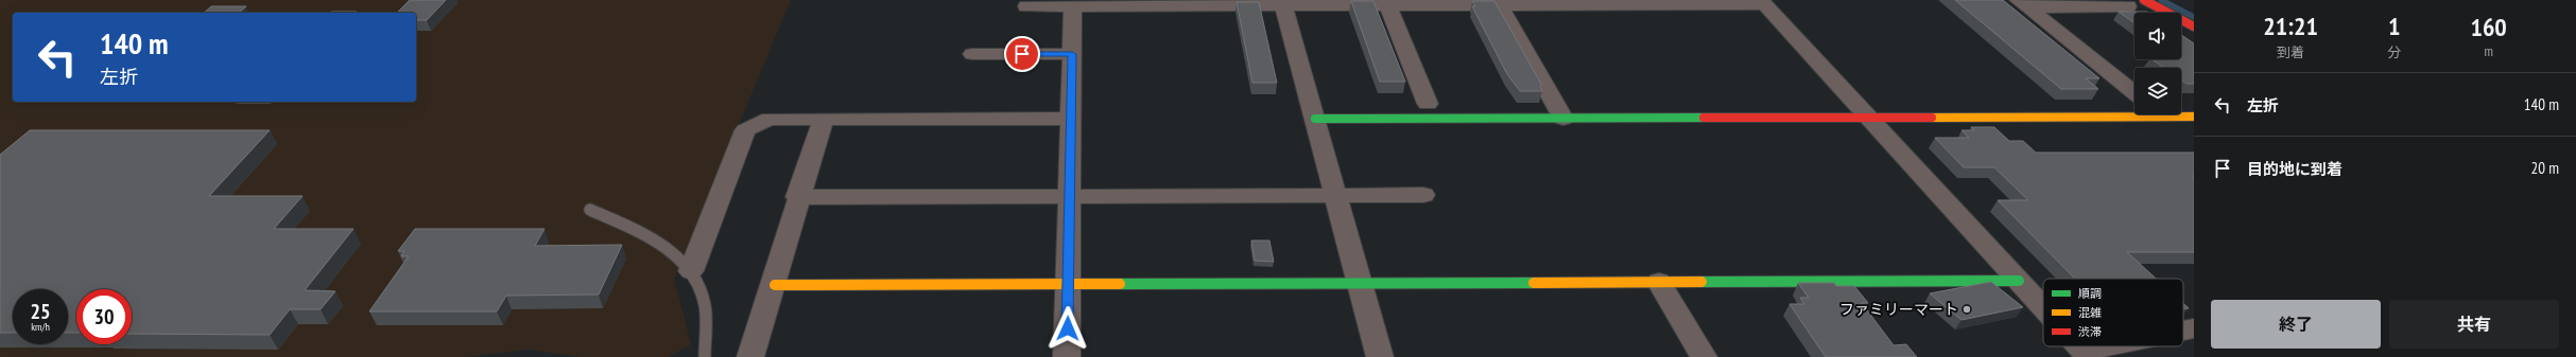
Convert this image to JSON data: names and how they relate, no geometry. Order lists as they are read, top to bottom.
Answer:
{
  "places": ["ファミリーマート"],
  "legend": ["順調", "混雑", "渋滞"],
  "page": {
    "eta": [
      "21:21",
      "到着",
      "1",
      "分",
      "160",
      "m"
    ],
    "turn": ["140 m", "左折"],
    "list": [
      {
        "name": "左折",
        "value": "140 m"
      },
      {
        "name": "目的地に到着",
        "value": "20 m"
      }
    ],
    "speed": "25 km/h",
    "limit": "30",
    "buttons": ["終了", "共有"]
  }
}
